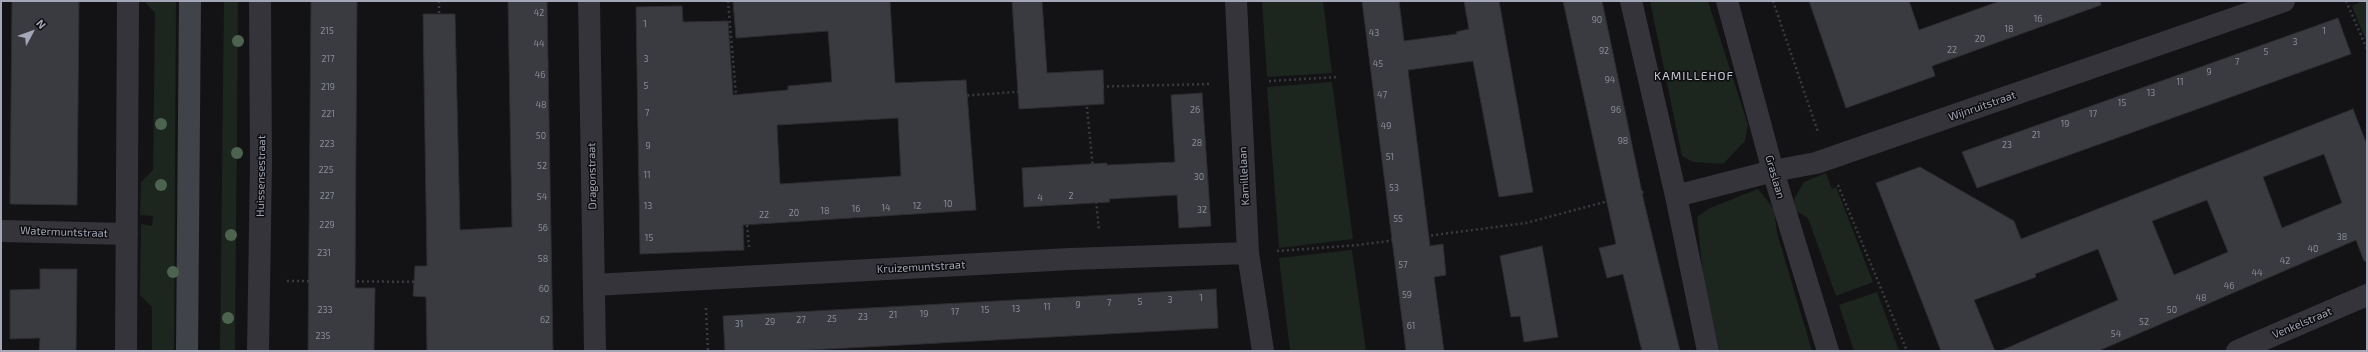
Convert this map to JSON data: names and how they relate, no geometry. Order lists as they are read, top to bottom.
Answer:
{
  "streets": {
    "street": [
      "Wijnruitstraat",
      "Huissensestraat",
      "Dragonstraat",
      "Kamillelaan",
      "Graslaan",
      "Watermuntstraat",
      "Kruizemuntstraat",
      "Venkelstraat"
    ]
  },
  "crossings": [
    ["Wijnruitstraat", "Graslaan"],
    ["Dragonstraat", "Kruizemuntstraat"],
    ["Kamillelaan", "Kruizemuntstraat"]
  ],
  "districts": ["KAMILLEHOF"],
  "house_numbers": [
    "42",
    "16",
    "90",
    "1",
    "18",
    "215",
    "1",
    "43",
    "20",
    "3",
    "44",
    "22",
    "92",
    "5",
    "217",
    "3",
    "7",
    "45",
    "9",
    "46",
    "94",
    "11",
    "5",
    "219",
    "13",
    "47",
    "15",
    "48",
    "26",
    "96",
    "7",
    "221",
    "17",
    "19",
    "49",
    "21",
    "50",
    "98",
    "28",
    "223",
    "23",
    "9",
    "51",
    "52",
    "225",
    "11",
    "30",
    "53",
    "227",
    "2",
    "54",
    "4",
    "10",
    "13",
    "12",
    "14",
    "16",
    "32",
    "18",
    "20",
    "22",
    "55",
    "229",
    "56",
    "38",
    "15",
    "40",
    "231",
    "58",
    "42",
    "57",
    "44",
    "46",
    "60",
    "59",
    "1",
    "48",
    "3",
    "5",
    "7",
    "9",
    "11",
    "13",
    "233",
    "15",
    "50",
    "17",
    "19",
    "21",
    "23",
    "25",
    "62",
    "27",
    "29",
    "52",
    "31",
    "61",
    "54",
    "235"
  ],
  "north": "top right"
}
